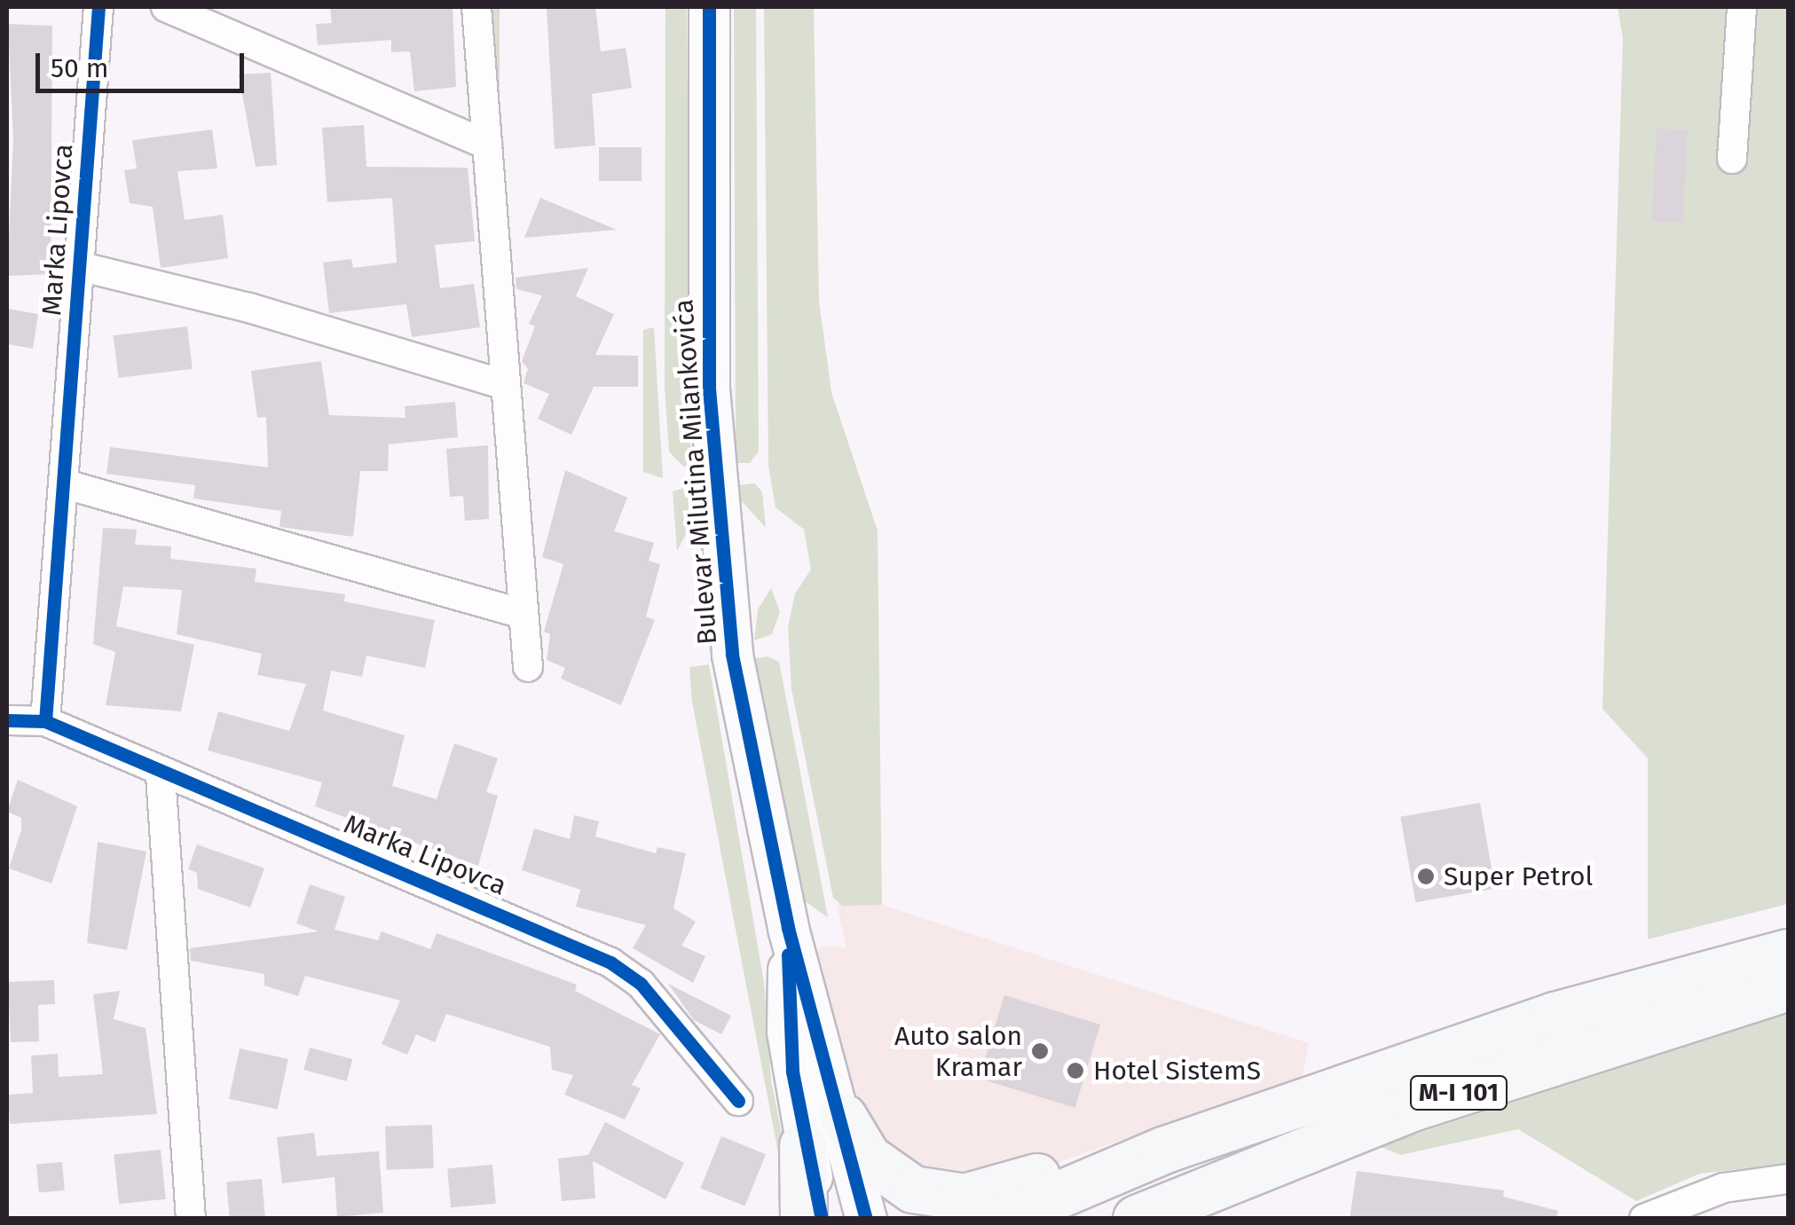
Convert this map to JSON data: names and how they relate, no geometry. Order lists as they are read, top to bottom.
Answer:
{
  "streets": {
    "main road": ["M-I 101"],
    "street": ["Marka Lipovca", "Bulevar Milutina Milankovića"]
  },
  "places": ["Super Petrol", "Auto salon Kramar", "Hotel SistemS"],
  "scale_bar": "50 m"
}
